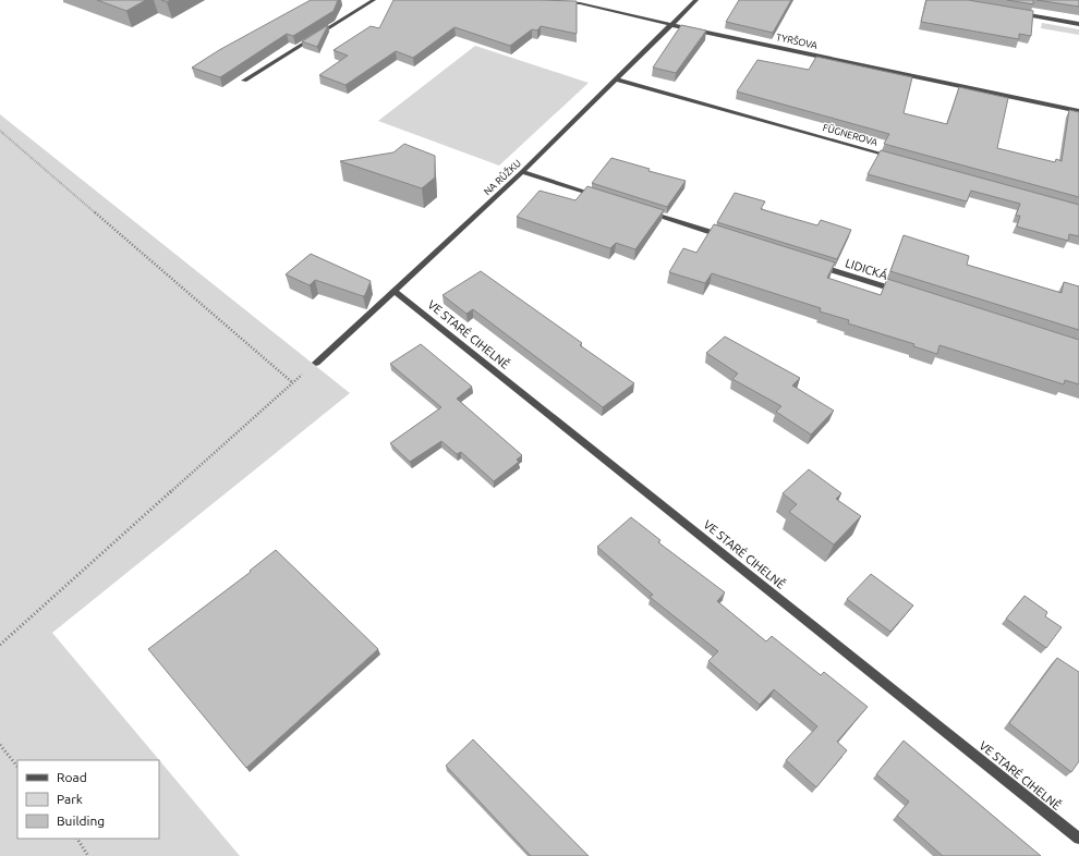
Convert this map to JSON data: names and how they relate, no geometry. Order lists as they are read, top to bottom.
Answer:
{
  "streets": {
    "street": [
      "TYRŠOVA",
      "FÜGNEROVA",
      "NA RŮŽKU",
      "LIDICKÁ",
      "VE STARÉ CIHELNĚ"
    ]
  },
  "crossings": [
    ["TYRŠOVA", "NA RŮŽKU"],
    ["FÜGNEROVA", "NA RŮŽKU"],
    ["NA RŮŽKU", "VE STARÉ CIHELNĚ"]
  ],
  "legend": ["Road", "Park", "Building"]
}
